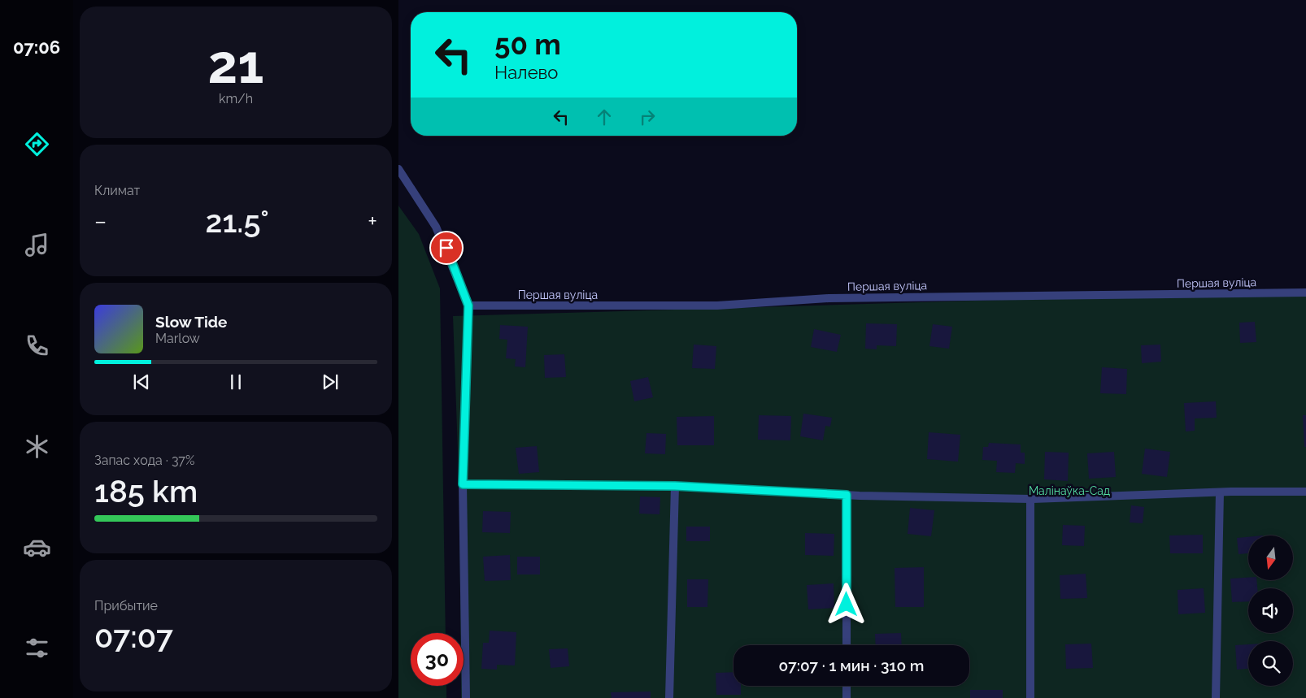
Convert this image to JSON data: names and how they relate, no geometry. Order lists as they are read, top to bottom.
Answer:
{
  "streets": {
    "street": ["Першая вуліца"]
  },
  "parks": ["Малінаўка-Сад"],
  "north": "bottom",
  "page": {
    "tabs": "07:06",
    "tile": [
      ["21", "km/h"],
      "Климат",
      ["Запас хода · 37%", "185 km"],
      ["Прибытие", "07:07"]
    ],
    "turn": ["50 m", "Налево"],
    "heat": ["−", "21.5°", "+"],
    "song": ["Slow Tide", "Marlow"],
    "limit": "30",
    "trip": "07:07 · 1 мин · 310 m"
  }
}
